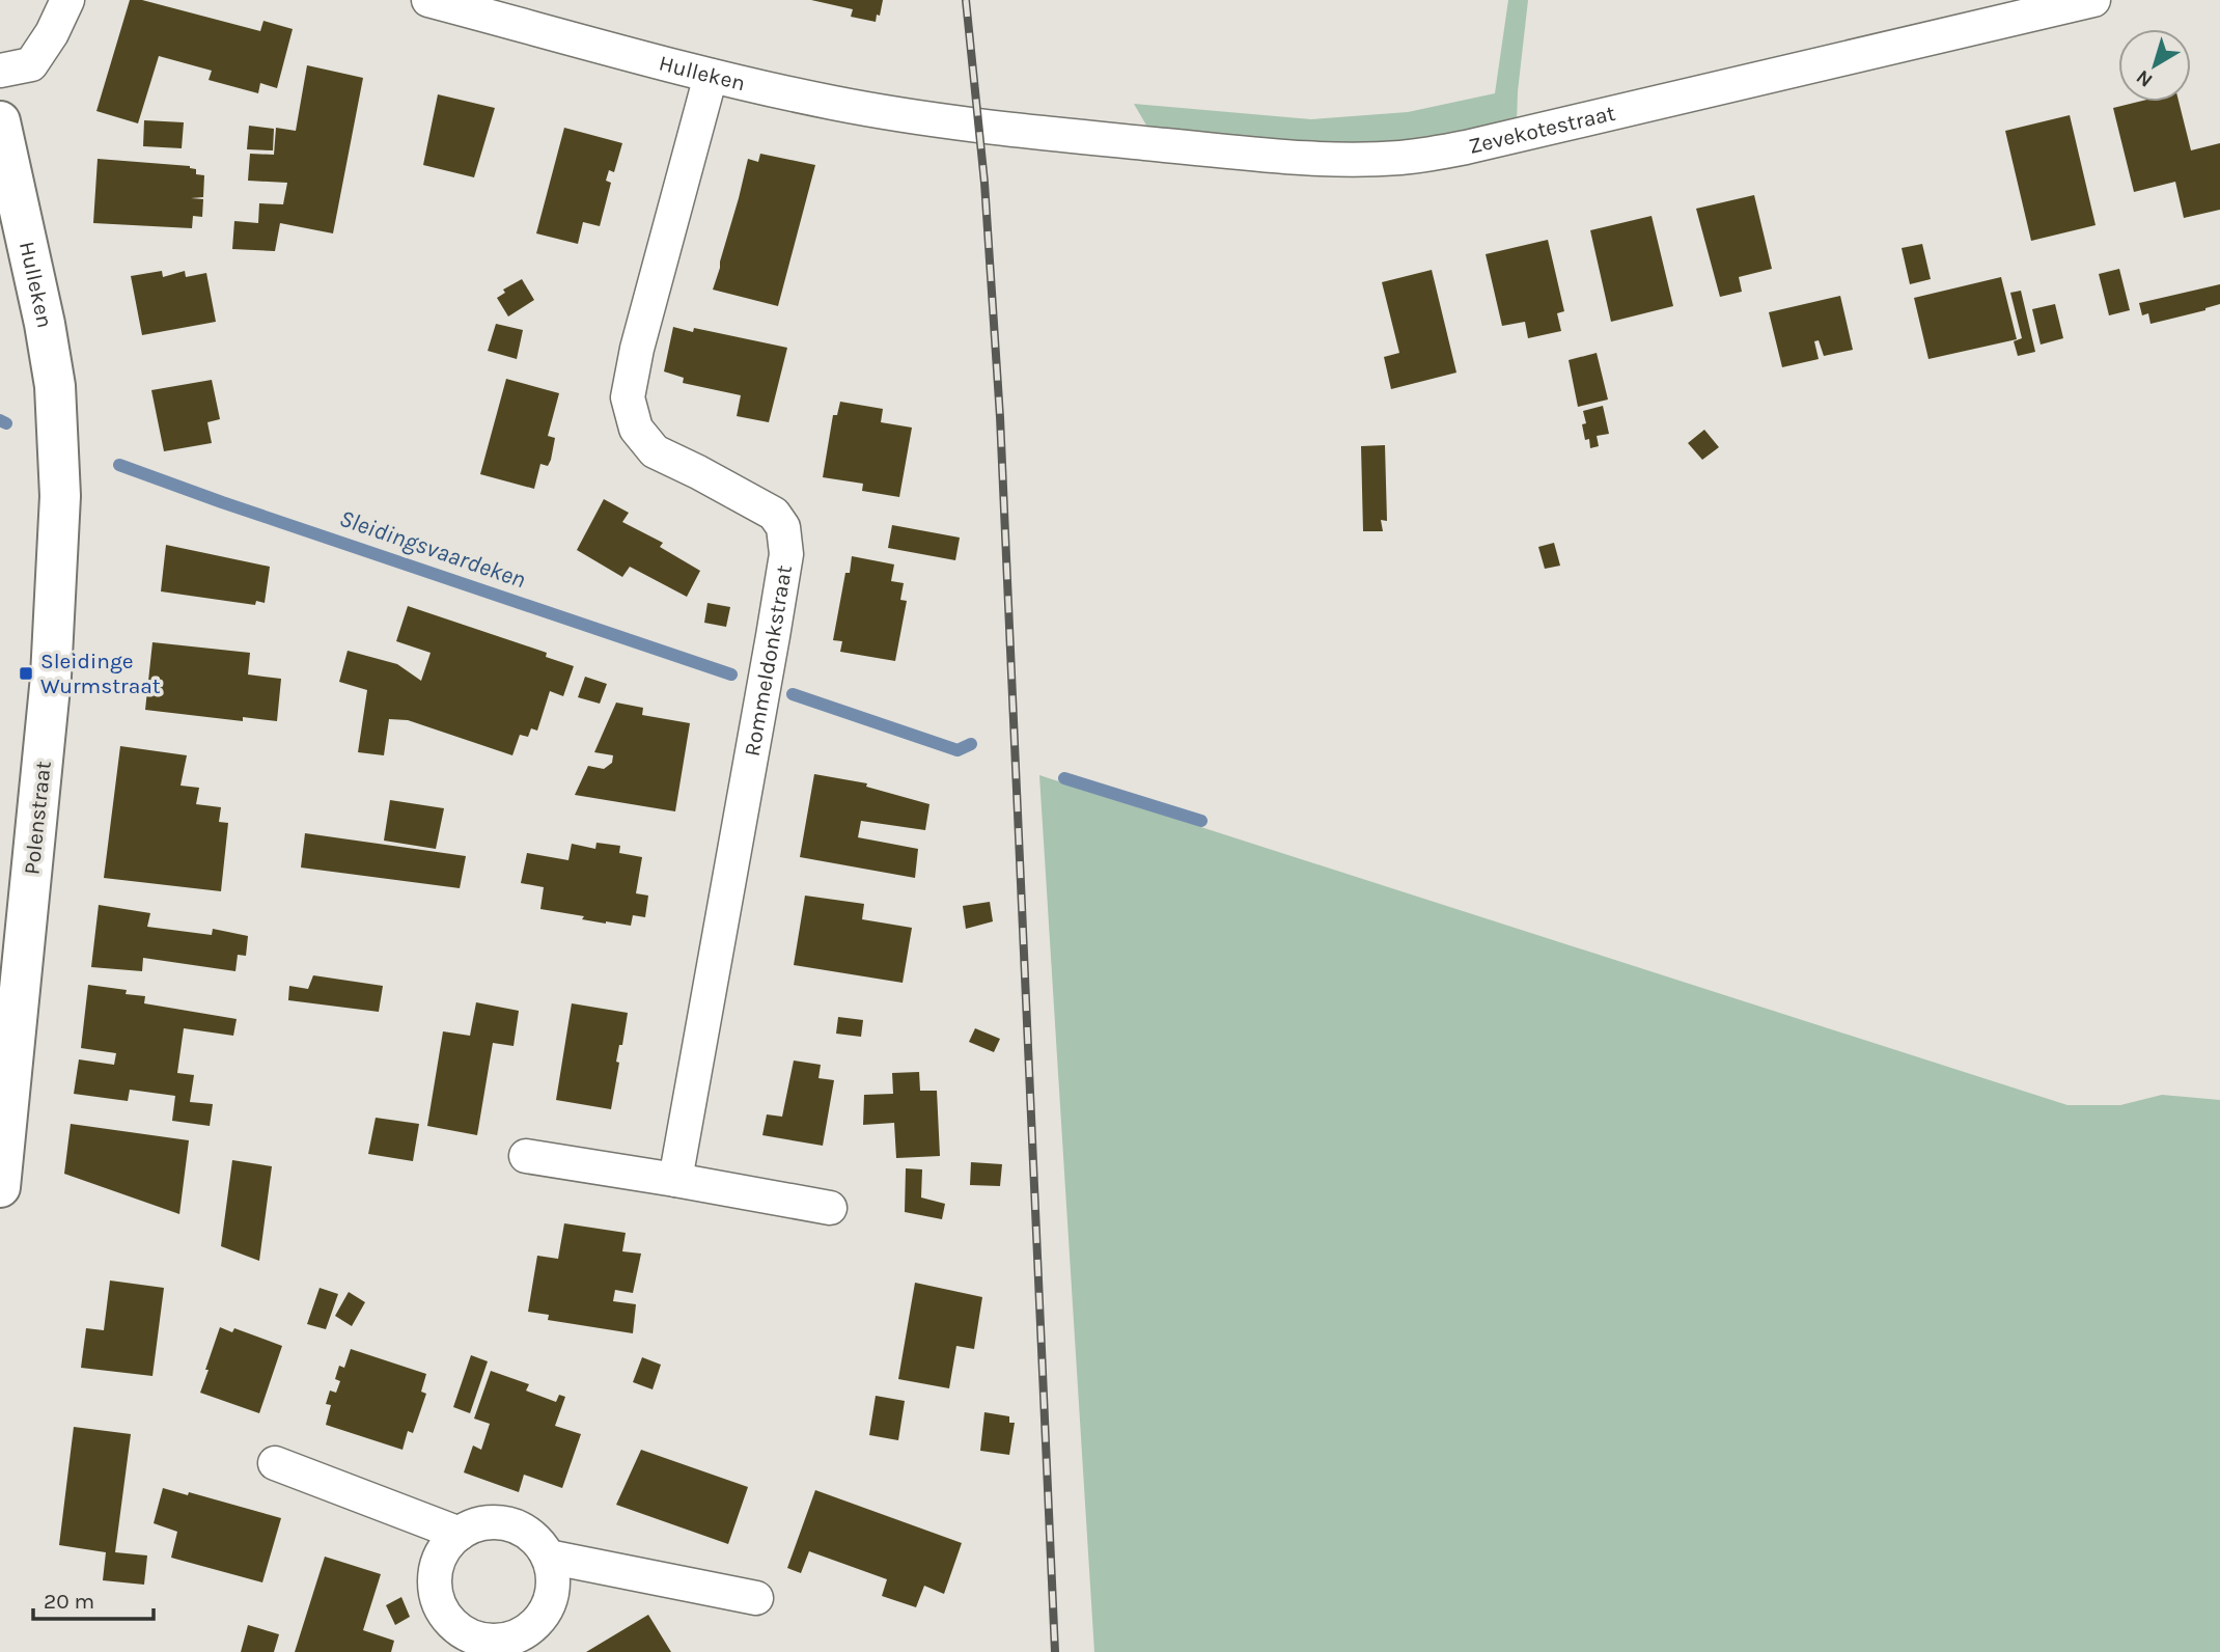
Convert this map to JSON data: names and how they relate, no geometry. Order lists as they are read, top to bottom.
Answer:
{
  "streets": {
    "main road": ["Hulleken", "Polenstraat"],
    "street": ["Zevekotestraat", "Rommeldonkstraat"]
  },
  "crossings": [
    ["Hulleken", "Zevekotestraat"],
    ["Hulleken", "Rommeldonkstraat"],
    ["Hulleken", "Polenstraat"]
  ],
  "water": ["Sleidingsvaardeken"],
  "places": {
    "transit": ["Sleidinge Wurmstraat"]
  },
  "scale_bar": "20 m",
  "north": "bottom left"
}
